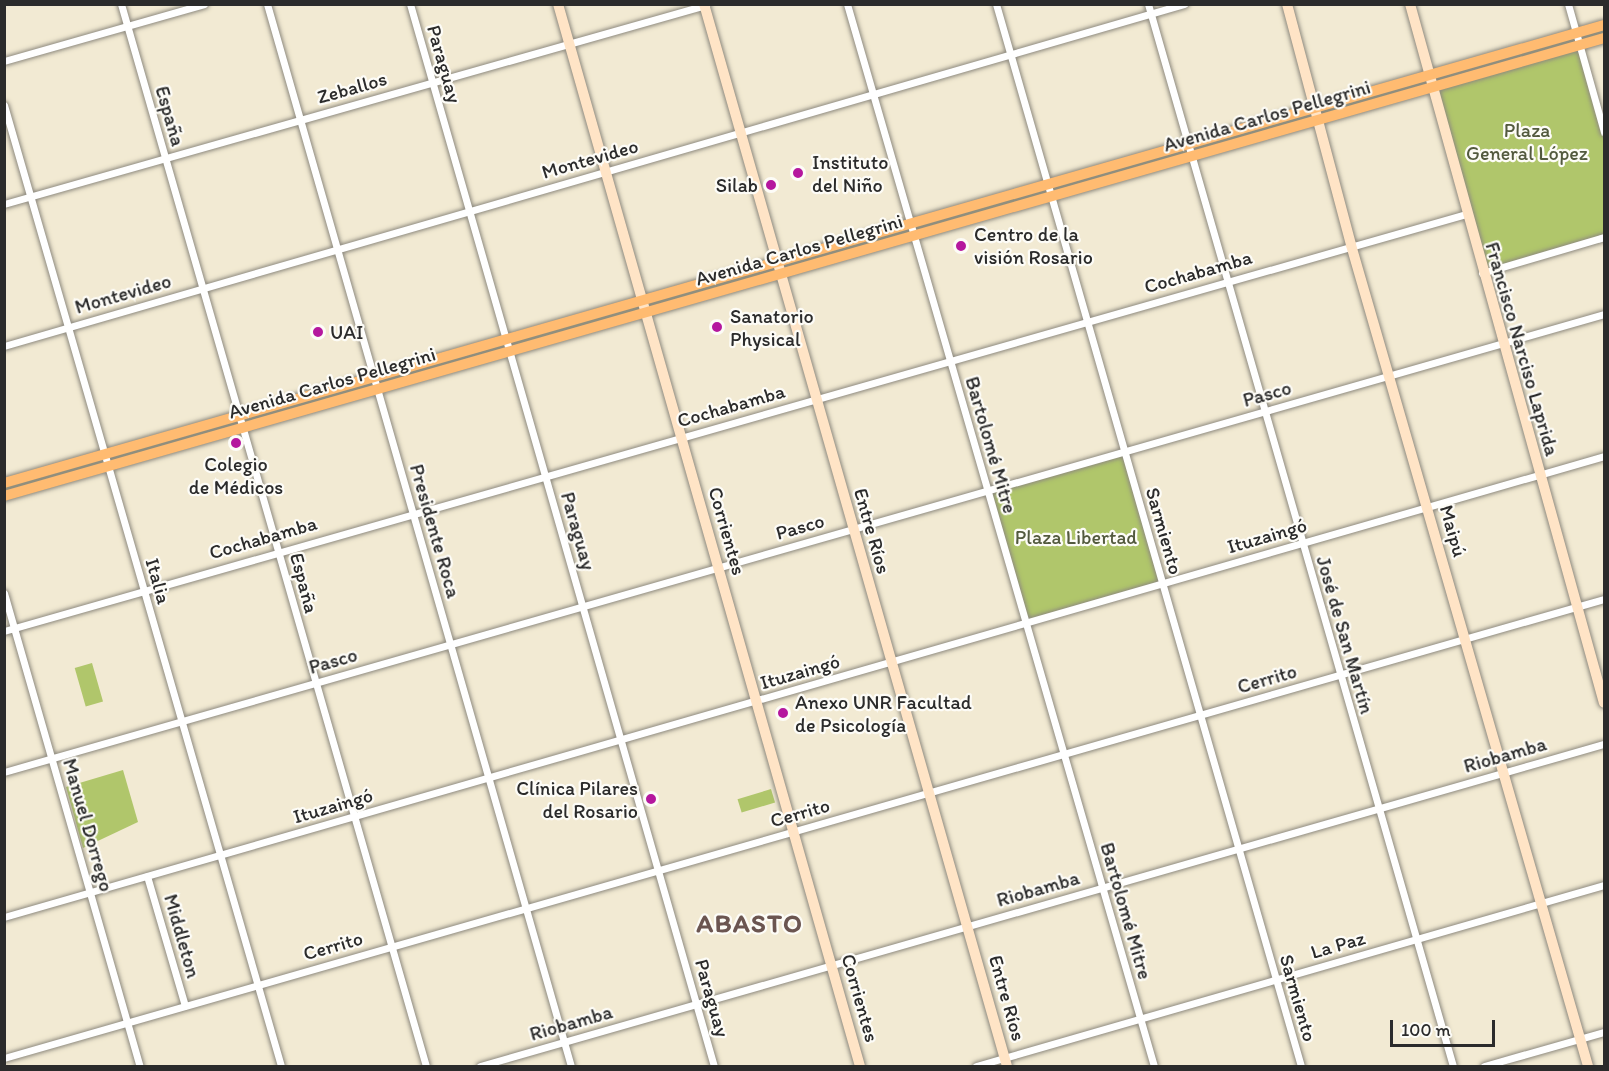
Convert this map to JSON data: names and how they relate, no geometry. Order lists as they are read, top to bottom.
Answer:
{
  "streets": {
    "main road": [
      "Avenida Carlos Pellegrini",
      "Francisco Narciso Laprida",
      "Corrientes",
      "Entre Ríos",
      "Maipú"
    ],
    "street": [
      "Paraguay",
      "Zeballos",
      "España",
      "Montevideo",
      "Cochabamba",
      "Pasco",
      "Bartolomé Mitre",
      "Presidente Roca",
      "Sarmiento",
      "Ituzaingó",
      "Italia",
      "José de San Martín",
      "Cerrito",
      "Riobamba",
      "Manuel Dorrego",
      "Middleton",
      "La Paz"
    ]
  },
  "crossings": [
    ["Paraguay", "Zeballos"],
    ["Paraguay", "Avenida Carlos Pellegrini"],
    ["Paraguay", "Montevideo"],
    ["Paraguay", "Cochabamba"],
    ["Paraguay", "Pasco"],
    ["Paraguay", "Ituzaingó"],
    ["Paraguay", "Cerrito"],
    ["Paraguay", "Riobamba"],
    ["Zeballos", "España"],
    ["Zeballos", "Presidente Roca"],
    ["Zeballos", "Corrientes"],
    ["Zeballos", "Entre Ríos"],
    ["Zeballos", "Italia"],
    ["España", "Avenida Carlos Pellegrini"],
    ["España", "Montevideo"],
    ["España", "Cochabamba"],
    ["España", "Pasco"],
    ["España", "Ituzaingó"],
    ["España", "Cerrito"],
    ["Avenida Carlos Pellegrini", "Francisco Narciso Laprida"],
    ["Avenida Carlos Pellegrini", "Bartolomé Mitre"],
    ["Avenida Carlos Pellegrini", "Presidente Roca"],
    ["Avenida Carlos Pellegrini", "Corrientes"],
    ["Avenida Carlos Pellegrini", "Entre Ríos"],
    ["Avenida Carlos Pellegrini", "Sarmiento"],
    ["Avenida Carlos Pellegrini", "Maipú"],
    ["Avenida Carlos Pellegrini", "Italia"],
    ["Avenida Carlos Pellegrini", "José de San Martín"],
    ["Montevideo", "Bartolomé Mitre"],
    ["Montevideo", "Presidente Roca"],
    ["Montevideo", "Corrientes"],
    ["Montevideo", "Entre Ríos"],
    ["Montevideo", "Sarmiento"],
    ["Montevideo", "Italia"],
    ["Montevideo", "José de San Martín"],
    ["Cochabamba", "Francisco Narciso Laprida"],
    ["Cochabamba", "Bartolomé Mitre"],
    ["Cochabamba", "Presidente Roca"],
    ["Cochabamba", "Corrientes"],
    ["Cochabamba", "Entre Ríos"],
    ["Cochabamba", "Sarmiento"],
    ["Cochabamba", "Maipú"],
    ["Cochabamba", "Italia"],
    ["Cochabamba", "José de San Martín"],
    ["Cochabamba", "Manuel Dorrego"],
    ["Francisco Narciso Laprida", "Pasco"],
    ["Francisco Narciso Laprida", "Ituzaingó"],
    ["Francisco Narciso Laprida", "Cerrito"],
    ["Pasco", "Bartolomé Mitre"],
    ["Pasco", "Presidente Roca"],
    ["Pasco", "Corrientes"],
    ["Pasco", "Entre Ríos"],
    ["Pasco", "Sarmiento"],
    ["Pasco", "Maipú"],
    ["Pasco", "Italia"],
    ["Pasco", "José de San Martín"],
    ["Pasco", "Manuel Dorrego"],
    ["Bartolomé Mitre", "Ituzaingó"],
    ["Bartolomé Mitre", "Cerrito"],
    ["Bartolomé Mitre", "Riobamba"],
    ["Bartolomé Mitre", "La Paz"],
    ["Presidente Roca", "Ituzaingó"],
    ["Presidente Roca", "Cerrito"],
    ["Presidente Roca", "Riobamba"],
    ["Corrientes", "Ituzaingó"],
    ["Corrientes", "Cerrito"],
    ["Corrientes", "Riobamba"],
    ["Entre Ríos", "Ituzaingó"],
    ["Entre Ríos", "Cerrito"],
    ["Entre Ríos", "Riobamba"],
    ["Entre Ríos", "La Paz"],
    ["Sarmiento", "Ituzaingó"],
    ["Sarmiento", "Cerrito"],
    ["Sarmiento", "Riobamba"],
    ["Sarmiento", "La Paz"],
    ["Maipú", "Ituzaingó"],
    ["Maipú", "Cerrito"],
    ["Maipú", "Riobamba"],
    ["Maipú", "La Paz"],
    ["Ituzaingó", "Italia"],
    ["Ituzaingó", "José de San Martín"],
    ["Ituzaingó", "Manuel Dorrego"],
    ["Ituzaingó", "Middleton"],
    ["Italia", "Cerrito"],
    ["José de San Martín", "Cerrito"],
    ["José de San Martín", "Riobamba"],
    ["José de San Martín", "La Paz"],
    ["Cerrito", "Manuel Dorrego"],
    ["Cerrito", "Middleton"]
  ],
  "districts": ["ABASTO"],
  "parks": ["Plaza General López", "Plaza Libertad"],
  "places": [
    "Instituto del Niño",
    "Silab",
    "Centro de la visión Rosario",
    "Sanatorio Physical",
    "UAI",
    "Colegio de Médicos",
    "Anexo UNR Facultad de Psicología",
    "Clínica Pilares del Rosario"
  ],
  "scale_bar": "100 m"
}
